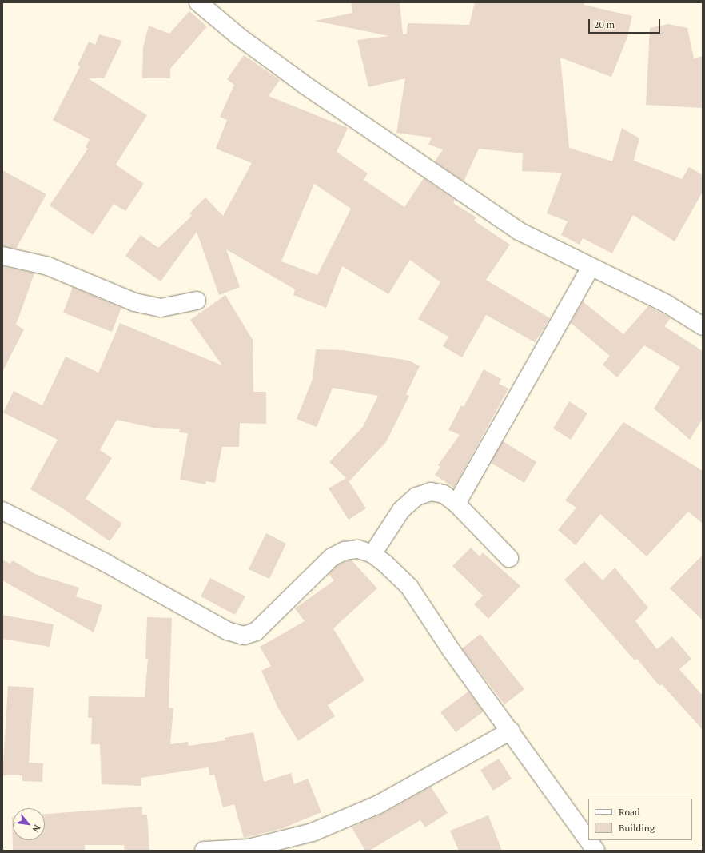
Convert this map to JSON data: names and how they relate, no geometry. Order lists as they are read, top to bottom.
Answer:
{
  "legend": ["Road", "Building"],
  "scale_bar": "20 m",
  "north": "bottom right"
}
